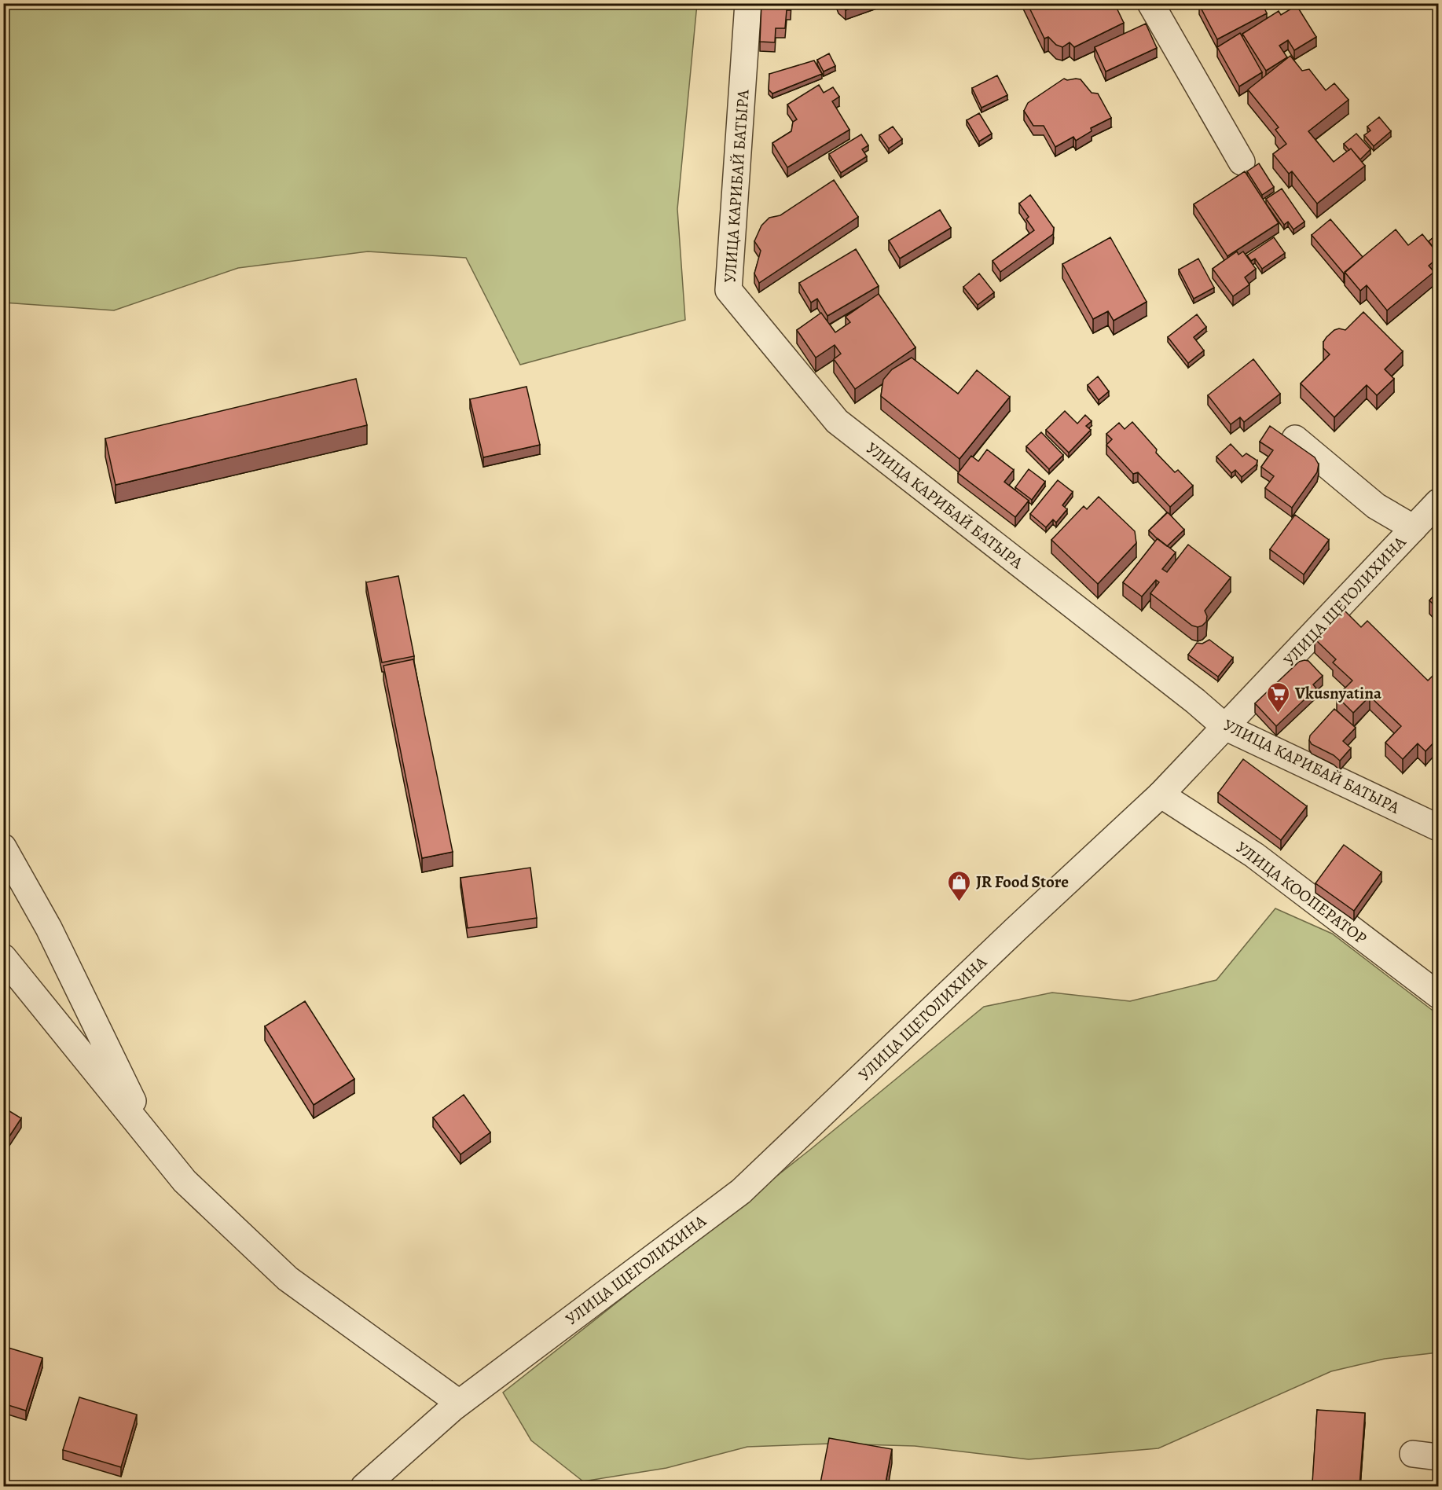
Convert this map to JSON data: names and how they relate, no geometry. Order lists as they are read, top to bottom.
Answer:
{
  "streets": {
    "street": ["УЛИЦА КАРИБАЙ БАТЫРА", "УЛИЦА ЩЕГОЛИХИНА", "УЛИЦА КООПЕРАТОР"]
  },
  "crossings": [
    ["УЛИЦА КАРИБАЙ БАТЫРА", "УЛИЦА ЩЕГОЛИХИНА"],
    ["УЛИЦА ЩЕГОЛИХИНА", "УЛИЦА КООПЕРАТОР"]
  ],
  "places": {
    "supermarket": ["Vkusnyatina"],
    "shop": ["JR Food Store"]
  }
}
